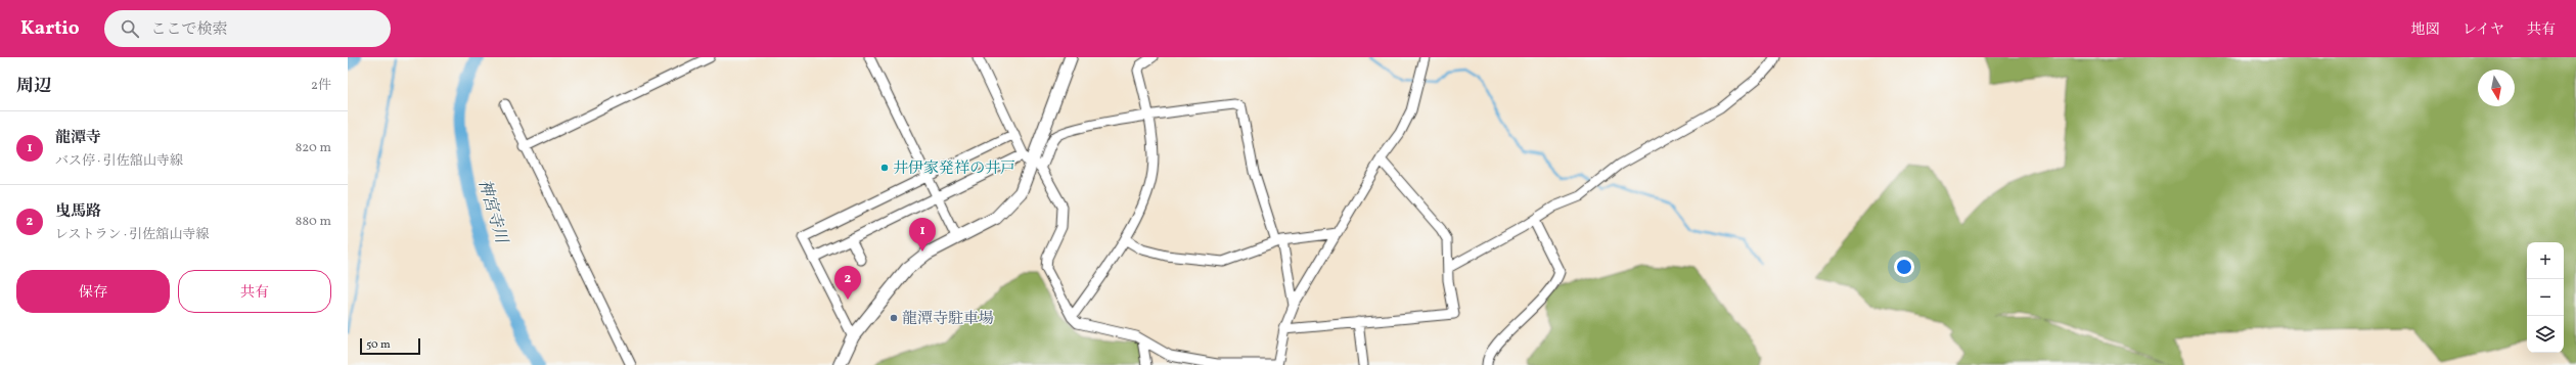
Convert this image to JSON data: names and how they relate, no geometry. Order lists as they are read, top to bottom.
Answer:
{
  "water": ["神宮寺川"],
  "places": ["井伊家発祥の井戸", "龍潭寺駐車場"],
  "scale_bar": "50 m",
  "north": "bottom",
  "page": {
    "header": "Kartio",
    "search": "ここで検索",
    "nav": ["地図", "レイヤ", "共有"],
    "heading": ["周辺", "2件"],
    "list": [
      {
        "mark": "1",
        "name": "龍潭寺",
        "note": "バス停 · 引佐舘山寺線",
        "value": "820 m"
      },
      {
        "mark": "2",
        "name": "曳馬路",
        "note": "レストラン · 引佐舘山寺線",
        "value": "880 m"
      }
    ],
    "pins": ["1", "2"],
    "map_buttons": ["+", "−"],
    "buttons": ["保存", "共有"],
    "scale": "50 m"
  }
}
